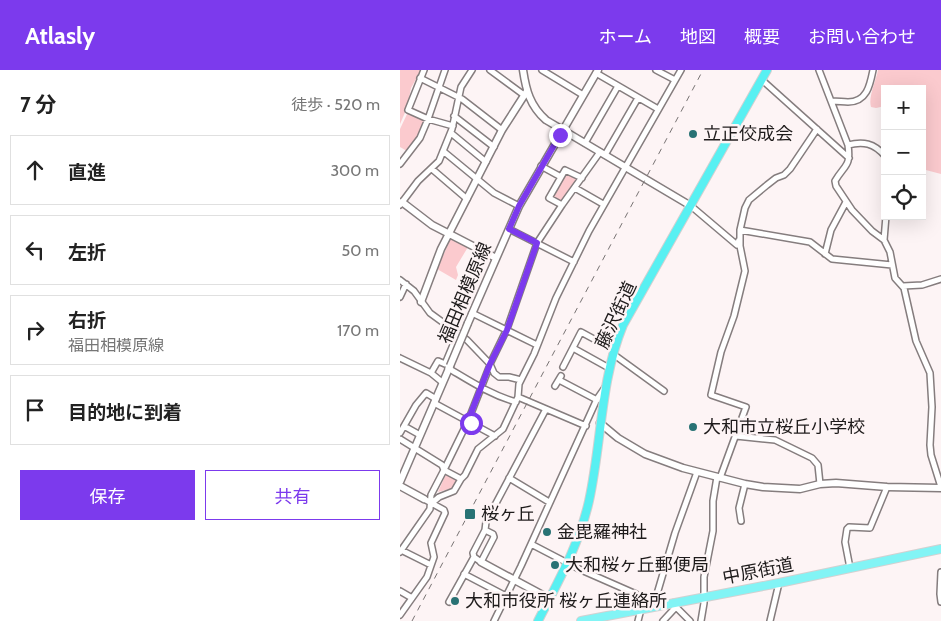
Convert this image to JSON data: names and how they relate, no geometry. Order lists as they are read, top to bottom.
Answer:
{
  "streets": {
    "highway": ["藤沢街道"],
    "main road": ["中原街道"],
    "street": ["福田相模原線"]
  },
  "places": {
    "other": [
      "立正佼成会",
      "大和市立桜丘小学校",
      "金毘羅神社",
      "大和桜ヶ丘郵便局",
      "大和市役所 桜ヶ丘連絡所"
    ],
    "transit": ["桜ヶ丘"]
  },
  "page": {
    "header": "Atlasly",
    "nav": [
      "ホーム",
      "地図",
      "概要",
      "お問い合わせ"
    ],
    "heading": ["7 分", "徒歩 · 520 m"],
    "map_buttons": ["+", "−"],
    "list": [
      ["直進", "300 m"],
      ["左折", "50 m"],
      ["右折", "福田相模原線", "170 m"],
      "目的地に到着"
    ],
    "buttons": ["保存", "共有"]
  }
}
